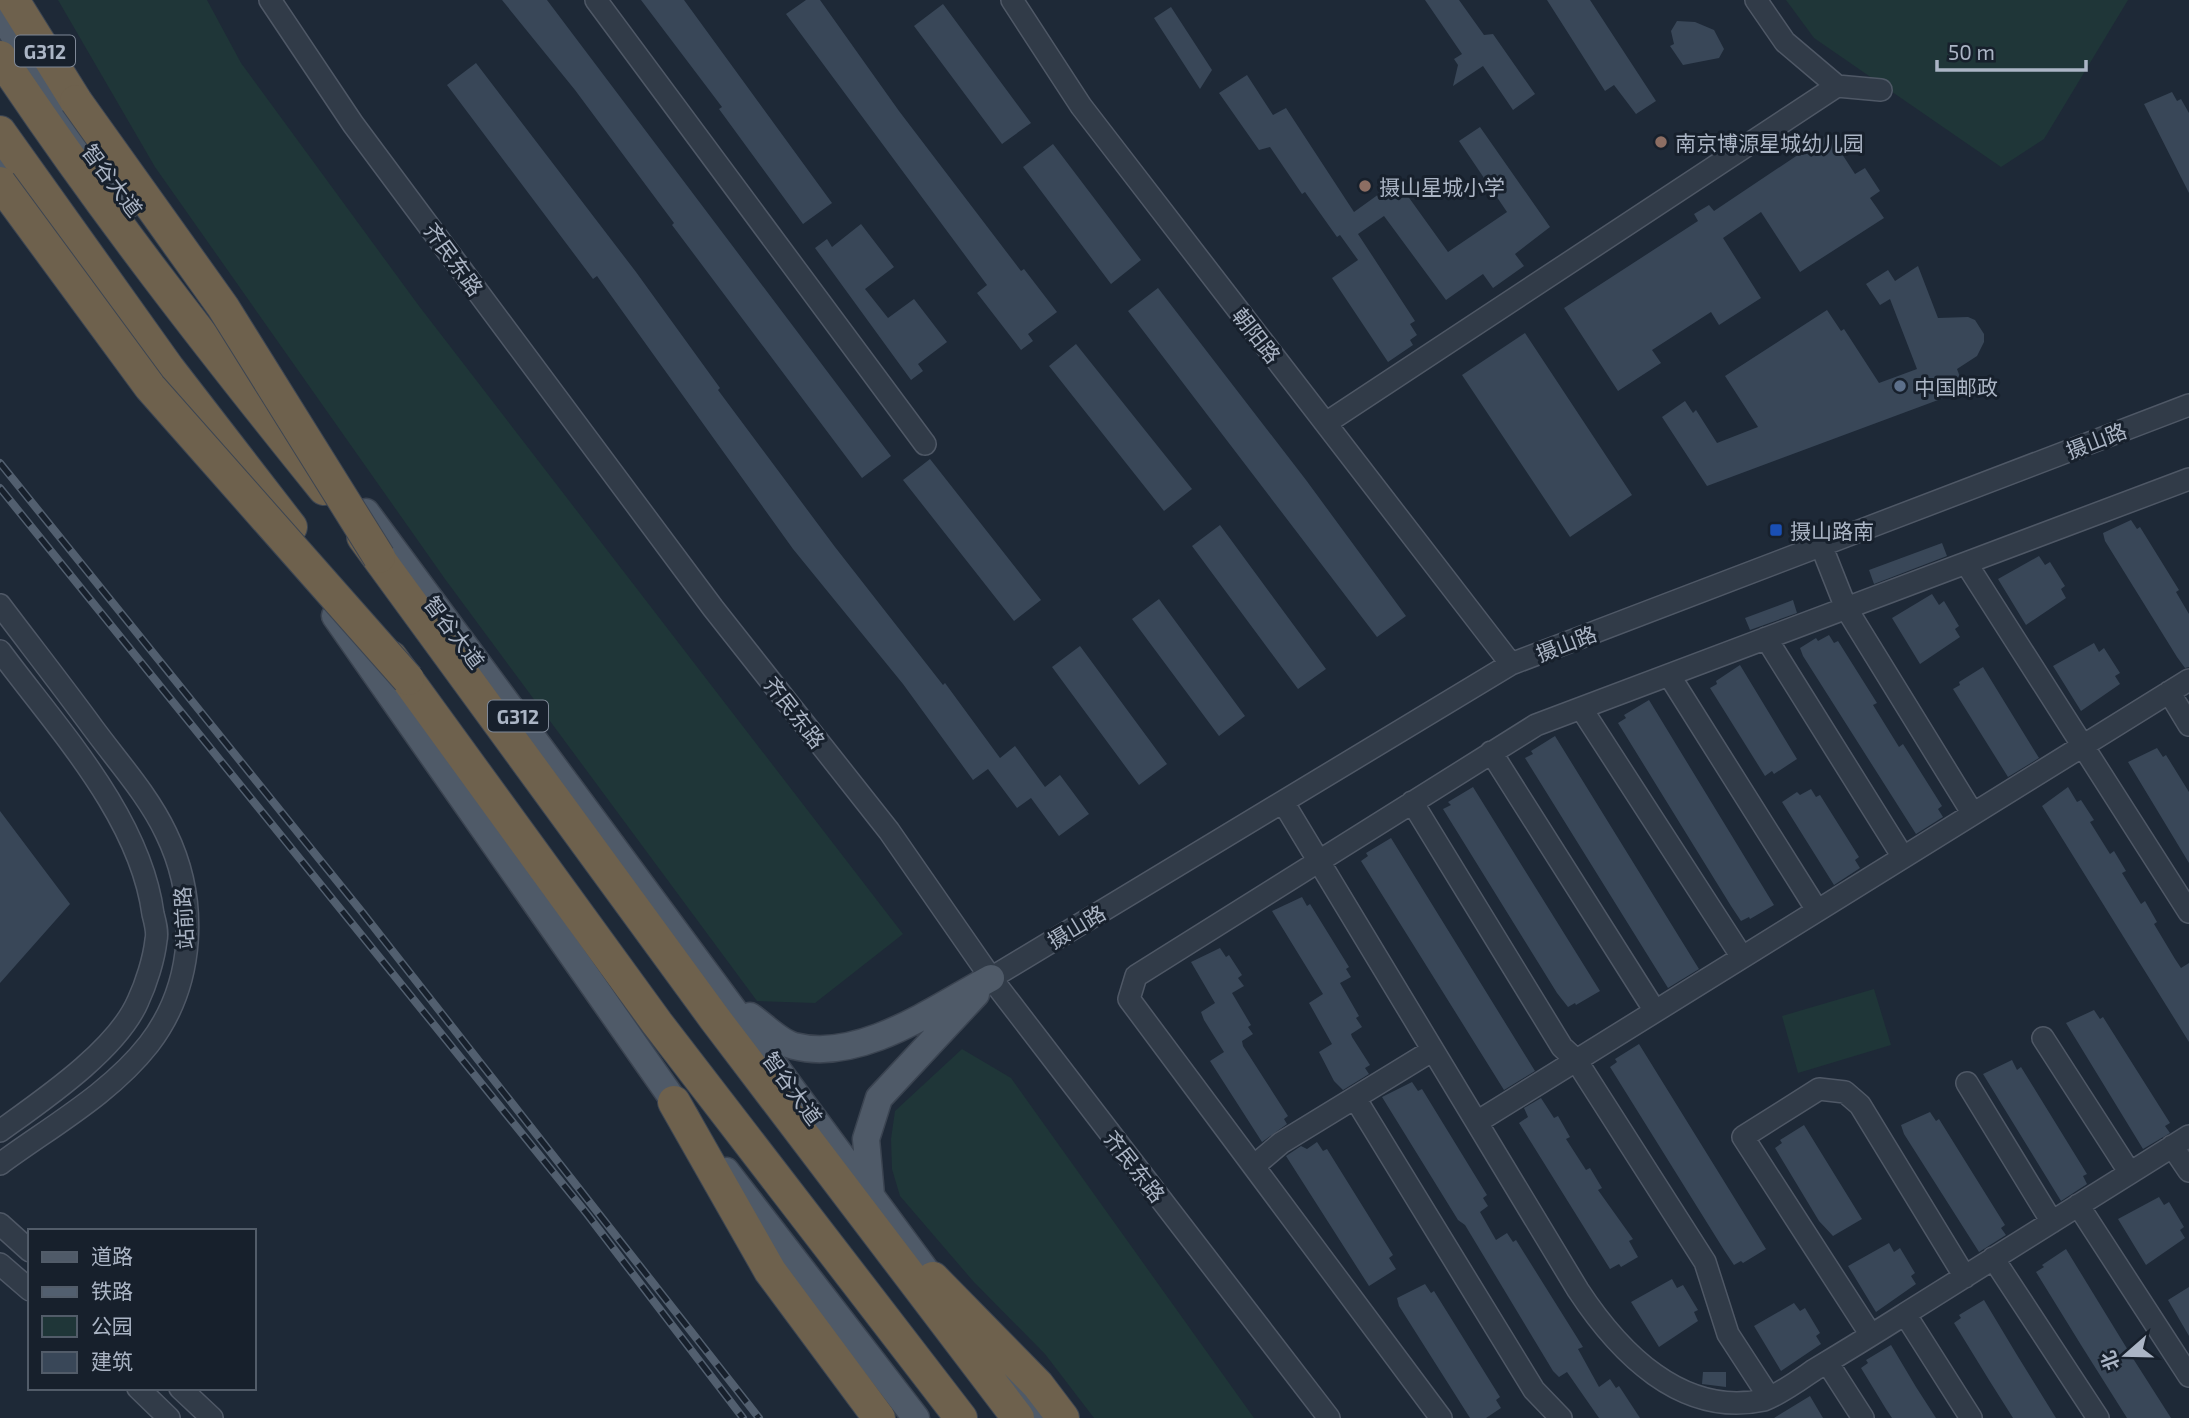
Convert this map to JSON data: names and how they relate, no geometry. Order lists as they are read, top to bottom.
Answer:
{
  "streets": {
    "highway": ["G312", "智谷大道"],
    "street": [
      "齐民东路",
      "朝阳路",
      "摄山路",
      "站前路"
    ]
  },
  "crossings": [
    ["G312", "智谷大道"],
    ["齐民东路", "摄山路"],
    ["朝阳路", "摄山路"]
  ],
  "places": {
    "other": ["南京博源星城幼儿园", "摄山星城小学", "中国邮政"],
    "transit": ["摄山路南"]
  },
  "legend": [
    "道路",
    "铁路",
    "公园",
    "建筑"
  ],
  "scale_bar": "50 m",
  "north": "left"
}
